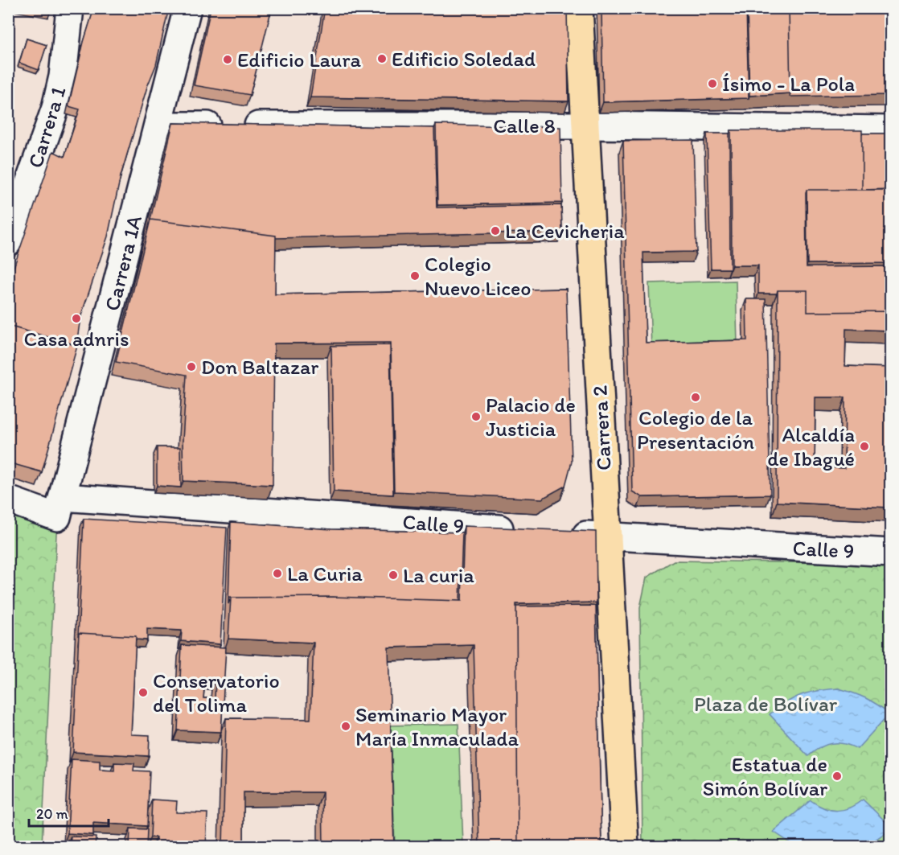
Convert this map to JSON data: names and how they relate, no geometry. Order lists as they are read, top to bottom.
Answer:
{
  "streets": {
    "main road": ["Carrera 2"],
    "street": [
      "Calle 8",
      "Carrera 1",
      "Carrera 1A",
      "Calle 9"
    ]
  },
  "crossings": [
    ["Calle 8", "Carrera 1A"],
    ["Calle 8", "Carrera 2"],
    ["Carrera 1A", "Calle 9"],
    ["Carrera 2", "Calle 9"]
  ],
  "parks": ["Plaza de Bolívar"],
  "places": [
    "Edificio Soledad",
    "Edificio Laura",
    "Ísimo - La Pola",
    "La Cevicheria",
    "Colegio Nuevo Liceo",
    "Casa adnris",
    "Don Baltazar",
    "Colegio de la Presentación",
    "Palacio de Justicia",
    "Alcaldía de Ibagué",
    "La Curia",
    "La curia",
    "Conservatorio del Tolima",
    "Seminario Mayor María Inmaculada",
    "Estatua de Simón Bolívar"
  ],
  "scale_bar": "20 m"
}
